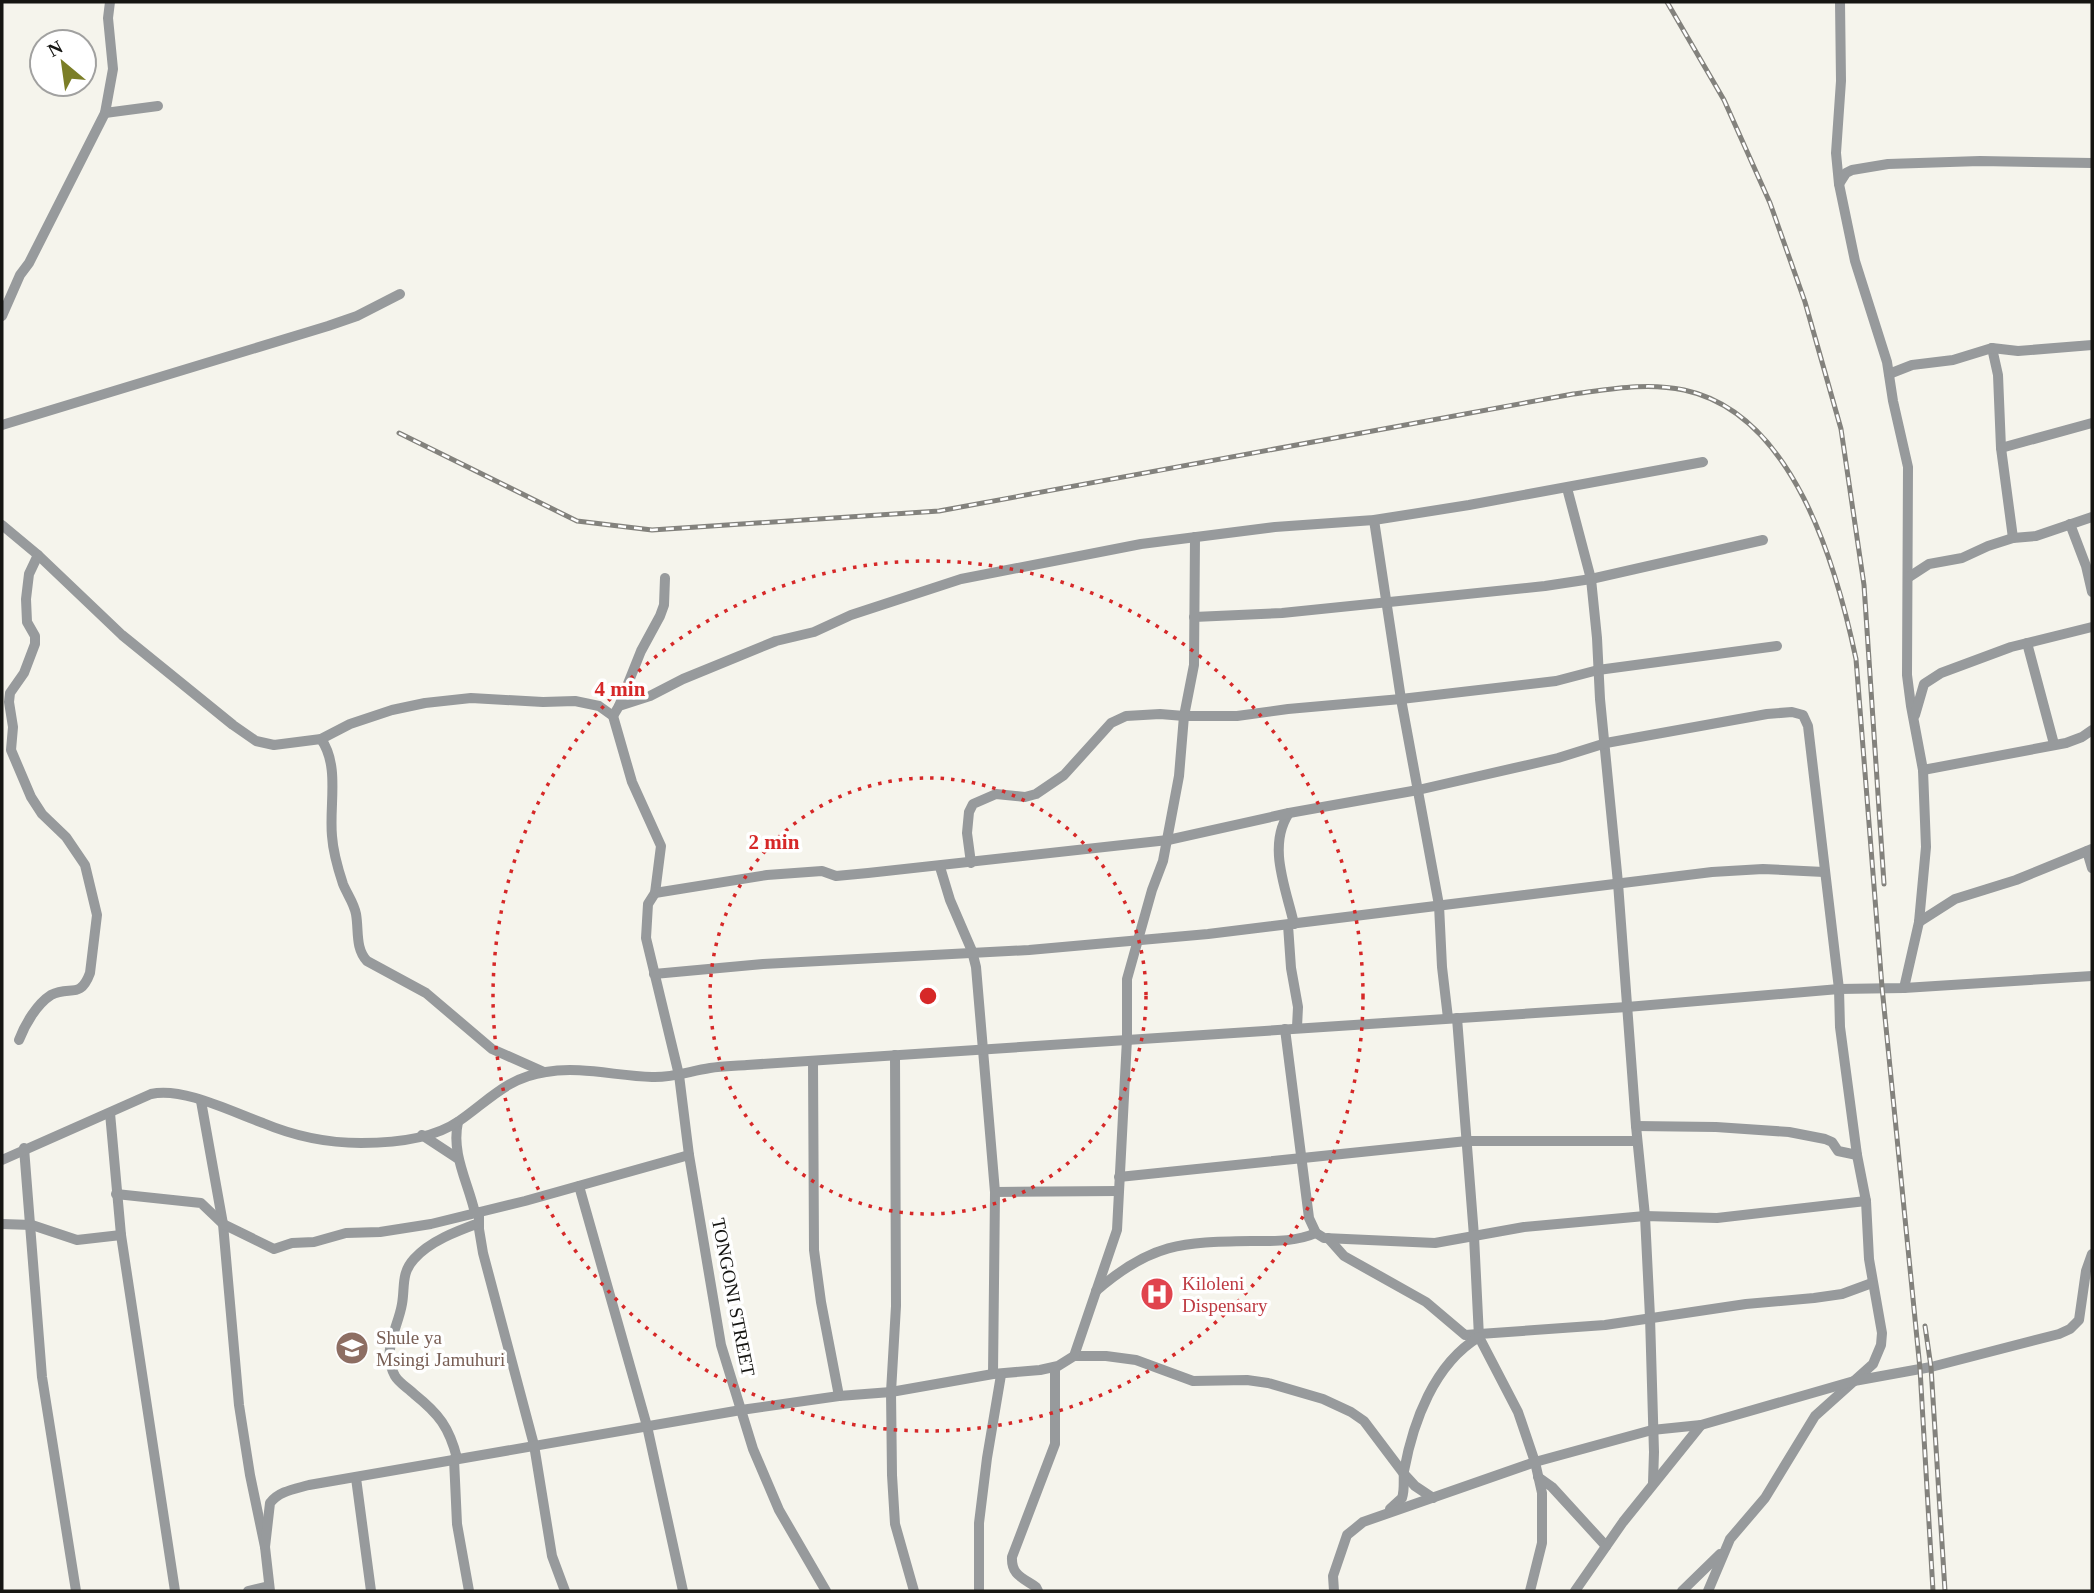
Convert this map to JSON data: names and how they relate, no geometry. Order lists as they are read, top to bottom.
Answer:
{
  "streets": {
    "street": ["TONGONI STREET"]
  },
  "places": {
    "hospital": ["Kiloleni Dispensary"],
    "school or university": ["Shule ya Msingi Jamuhuri"]
  },
  "north": "top left",
  "rings": ["4 min", "2 min"]
}
